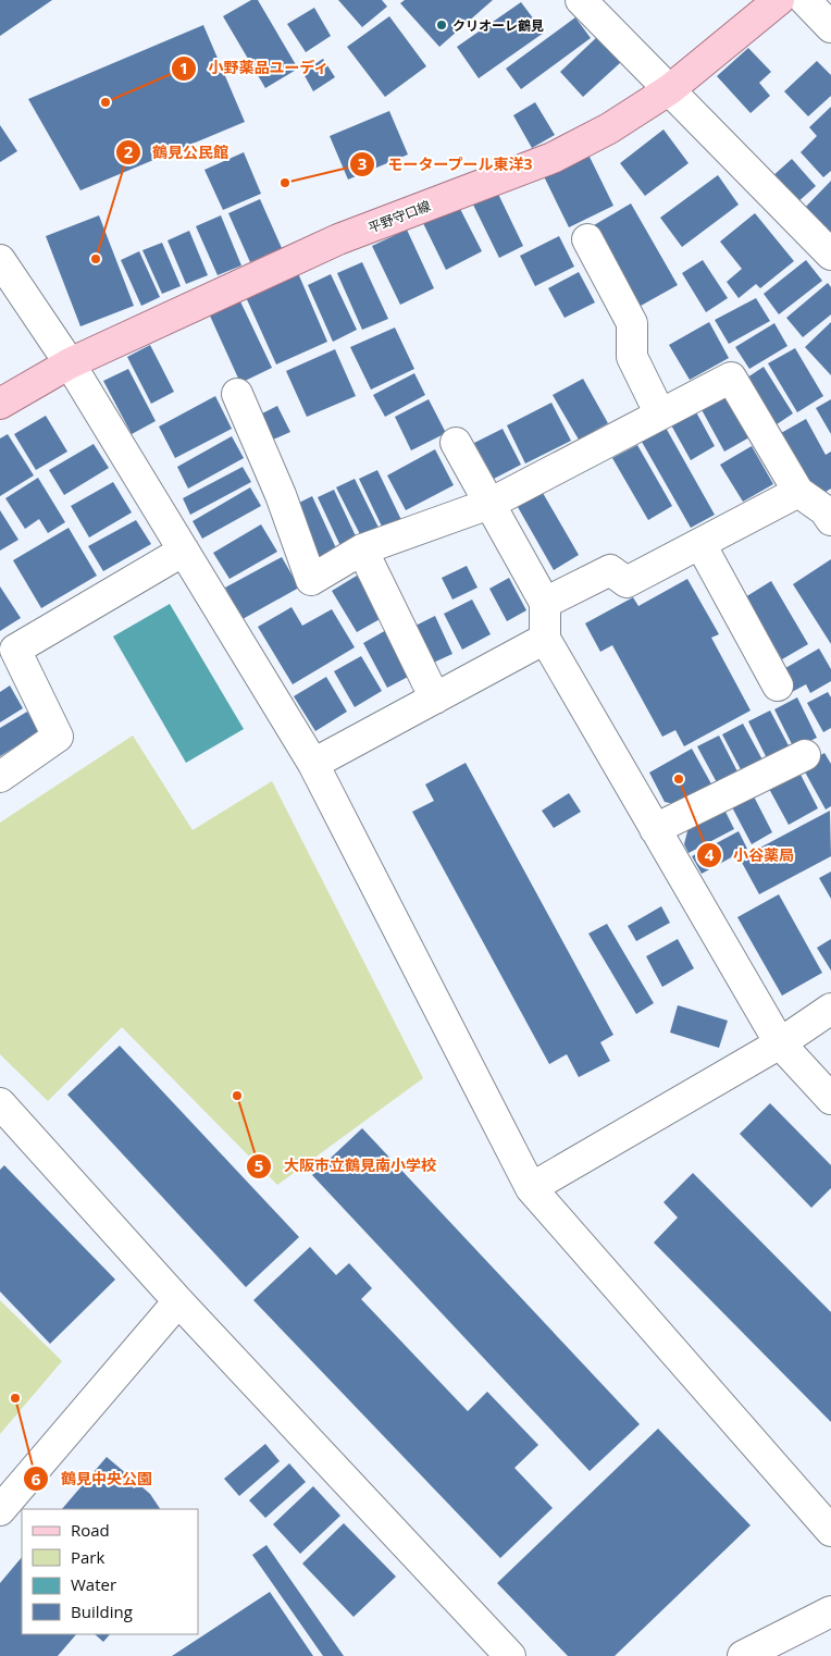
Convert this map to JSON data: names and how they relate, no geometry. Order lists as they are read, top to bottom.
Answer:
{
  "streets": {
    "main road": ["平野守口線"]
  },
  "places": [
    "クリオーレ鶴見",
    "小野薬品ユーディ",
    "モータープール東洋3",
    "鶴見公民館",
    "小谷薬局",
    "大阪市立鶴見南小学校",
    "鶴見中央公園"
  ],
  "legend": [
    "Road",
    "Park",
    "Water",
    "Building"
  ]
}
